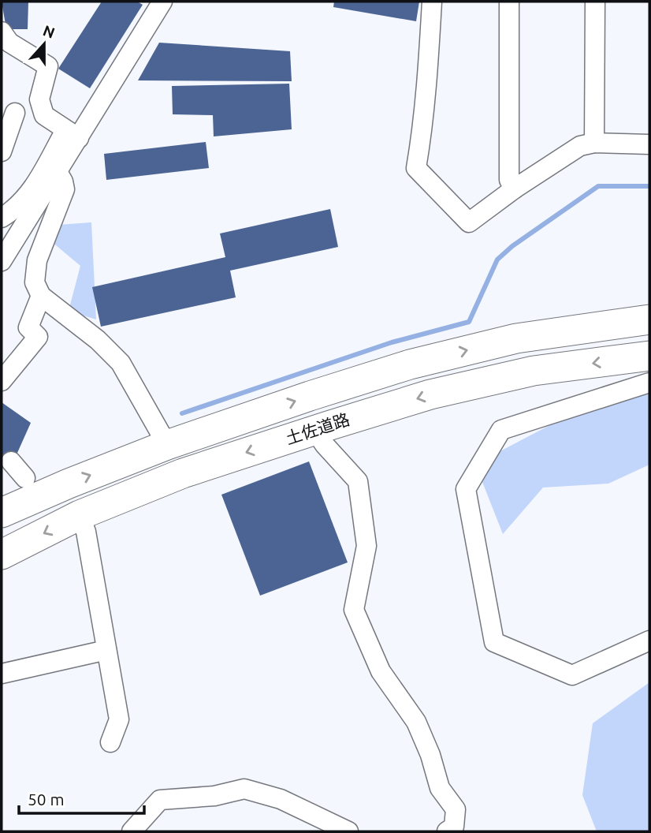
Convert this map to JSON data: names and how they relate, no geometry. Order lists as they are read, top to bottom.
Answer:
{
  "streets": {
    "highway": ["土佐道路"]
  },
  "scale_bar": "50 m",
  "north": "top"
}
